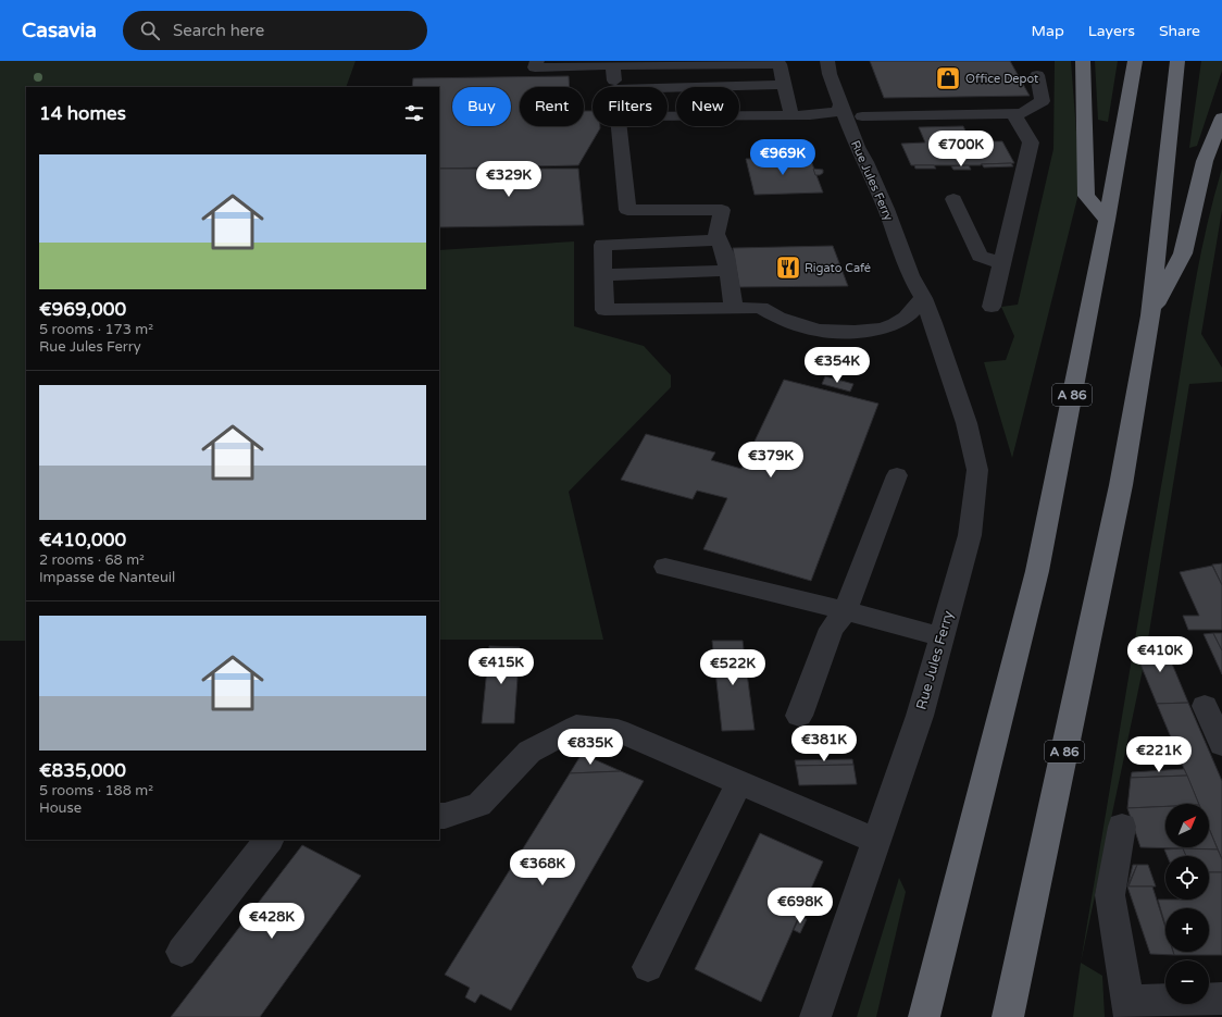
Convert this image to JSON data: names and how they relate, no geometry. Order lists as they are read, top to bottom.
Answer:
{
  "streets": {
    "highway": ["A 86"],
    "street": ["Rue Jules Ferry"]
  },
  "places": {
    "shop": ["Office Depot"],
    "restaurant": ["Rigato Café"]
  },
  "north": "top right",
  "page": {
    "header": "Casavia",
    "search": "Search here",
    "nav": ["Map", "Layers", "Share"],
    "chip": [
      "Buy",
      "Rent",
      "Filters",
      "New"
    ],
    "heading": "14 homes",
    "price": [
      "€700K",
      "€969K",
      "€329K",
      "€354K",
      "€379K",
      "€410K",
      "€415K",
      "€522K",
      "€381K",
      "€835K",
      "€221K",
      "€368K",
      "€698K",
      "€428K"
    ],
    "list": [
      {
        "name": "€969,000",
        "note": "5 rooms · 173 m² · Rue Jules Ferry"
      },
      {
        "name": "€410,000",
        "note": "2 rooms · 68 m² · Impasse de Nanteuil"
      },
      {
        "name": "€835,000",
        "note": "5 rooms · 188 m² · House"
      }
    ],
    "map_buttons": ["+", "−"]
  }
}
